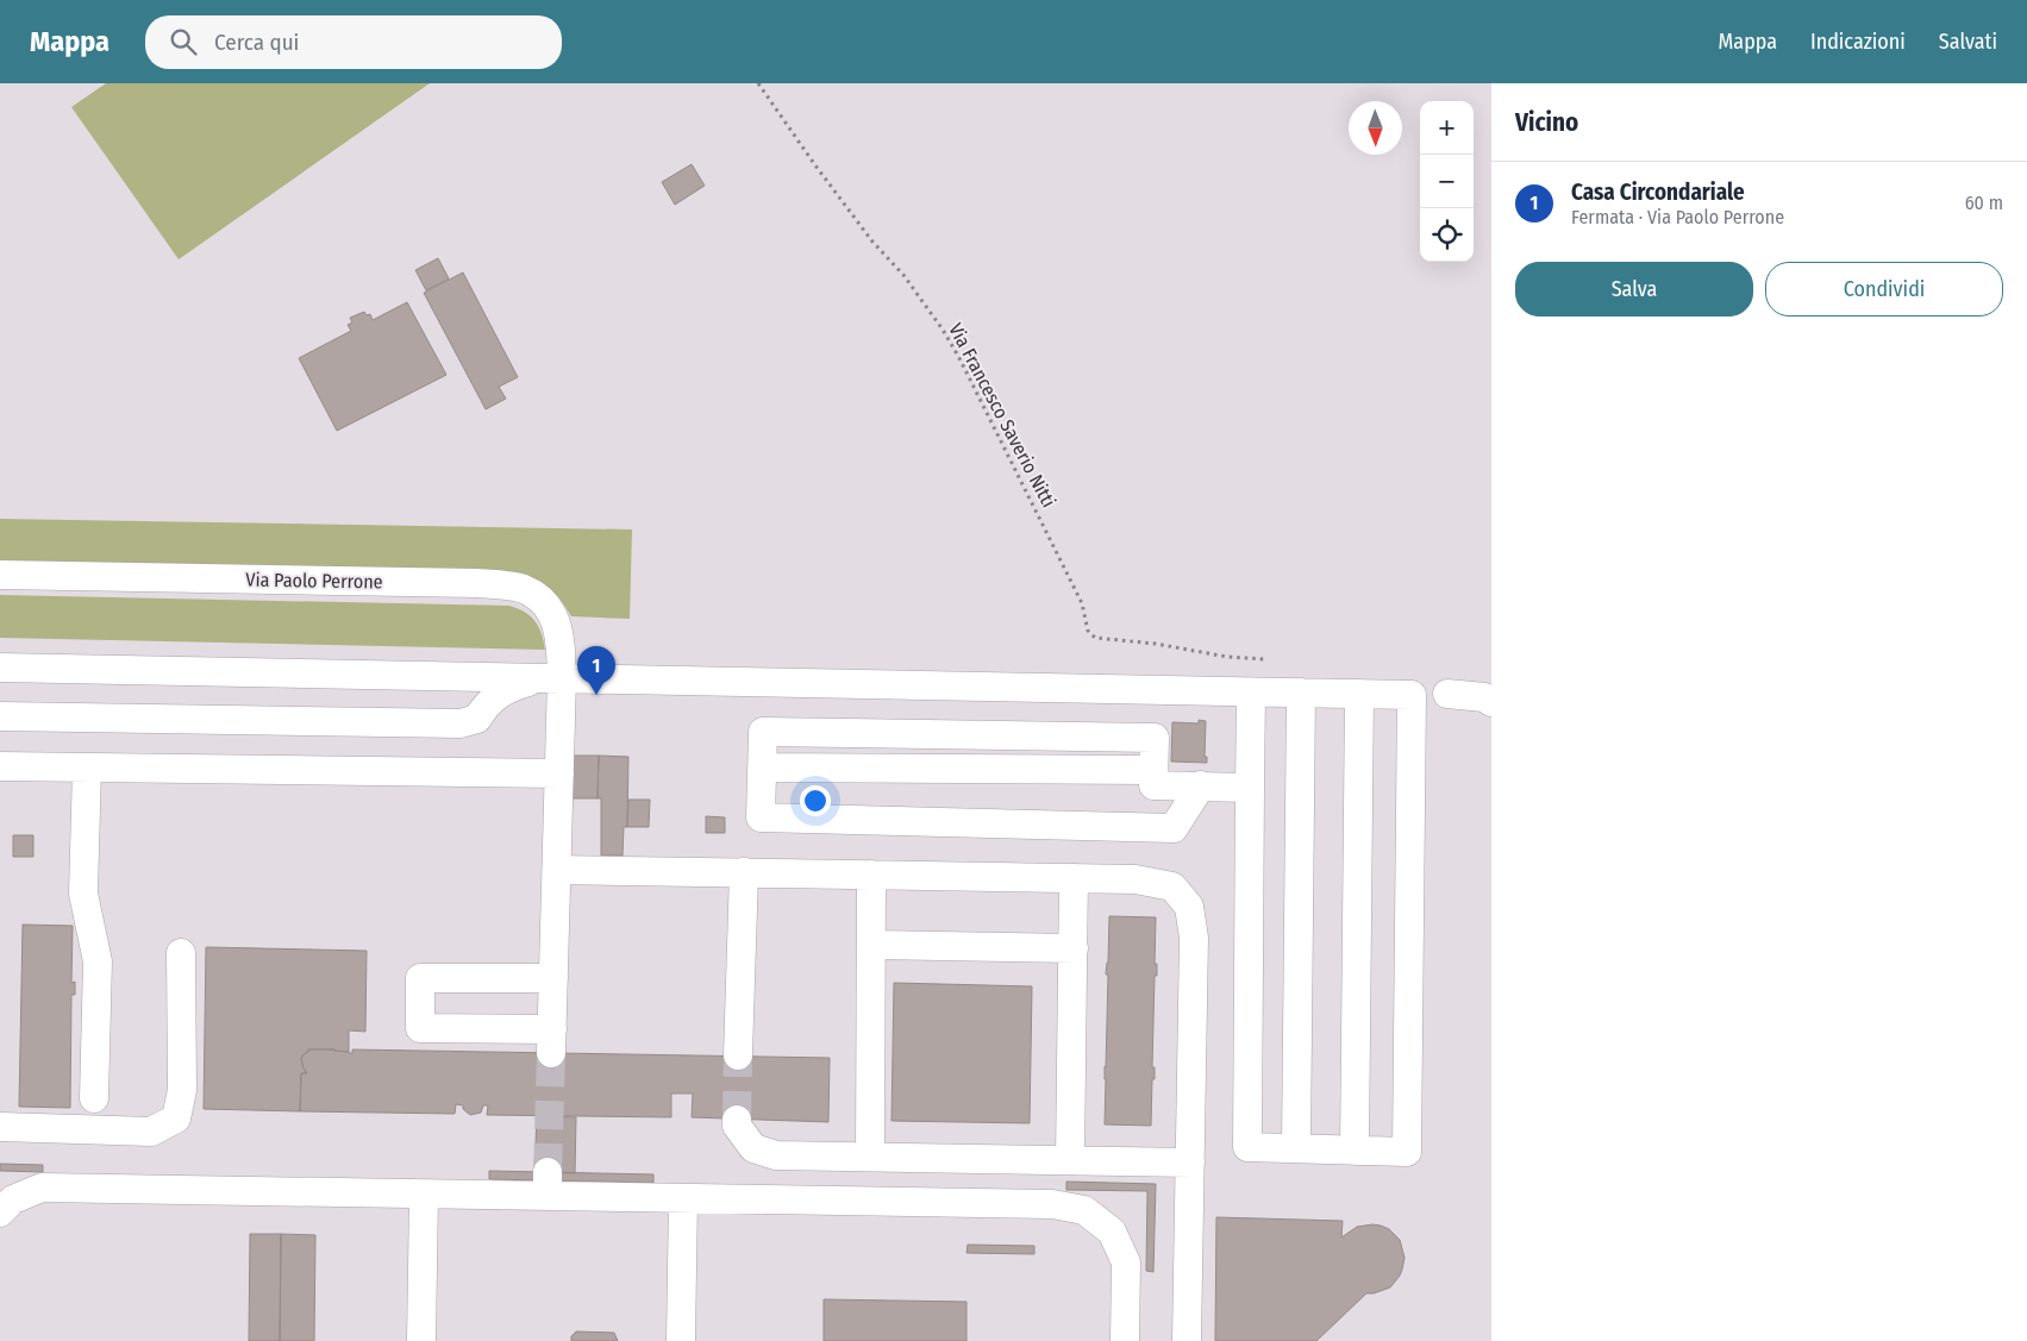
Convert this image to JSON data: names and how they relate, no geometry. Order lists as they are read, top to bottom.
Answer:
{
  "streets": {
    "street": ["Via Paolo Perrone"],
    "path": ["Via Francesco Saverio Nitti"]
  },
  "north": "bottom",
  "page": {
    "header": "Mappa",
    "search": "Cerca qui",
    "nav": ["Mappa", "Indicazioni", "Salvati"],
    "heading": "Vicino",
    "map_buttons": ["+", "−"],
    "list": [
      {
        "mark": "1",
        "name": "Casa Circondariale",
        "note": "Fermata · Via Paolo Perrone",
        "value": "60 m"
      }
    ],
    "buttons": ["Salva", "Condividi"],
    "pins": "1"
  }
}
